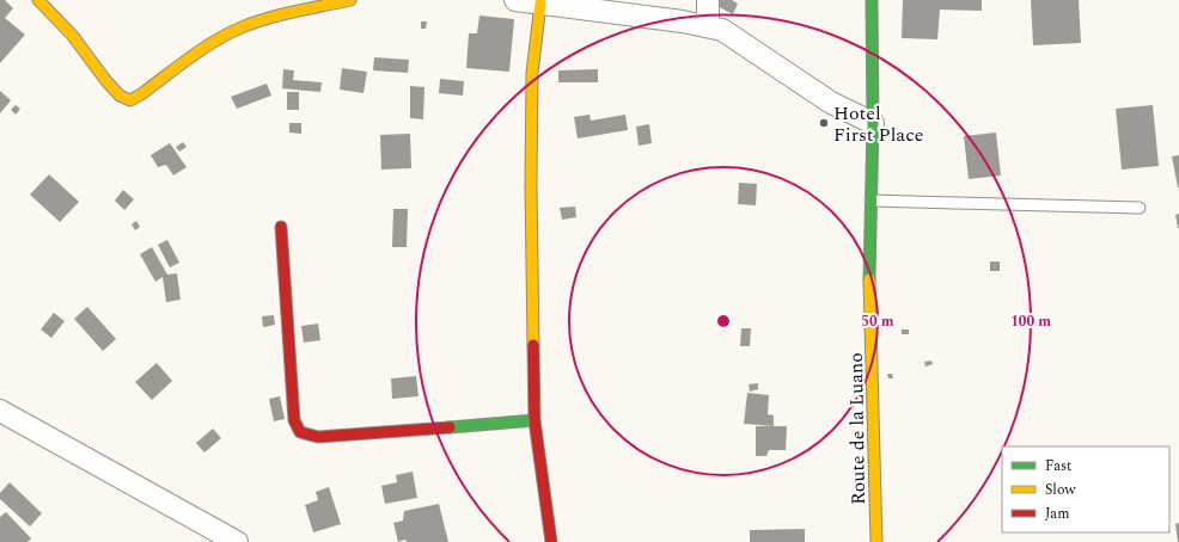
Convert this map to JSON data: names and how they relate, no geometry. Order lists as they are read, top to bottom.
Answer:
{
  "streets": {
    "street": ["Route de la Luano"]
  },
  "places": ["Hotel First Place"],
  "legend": ["Fast", "Slow", "Jam"],
  "rings": ["50 m", "100 m"]
}
